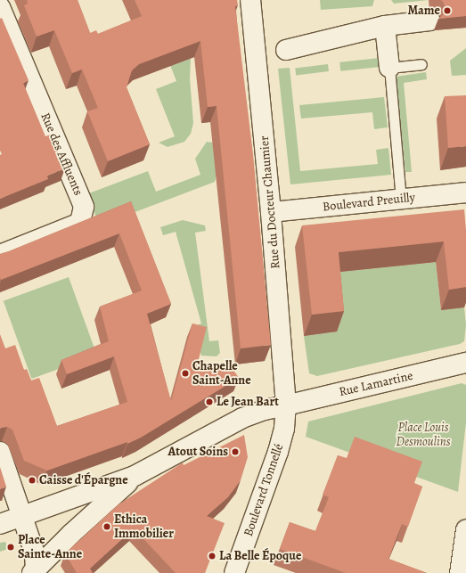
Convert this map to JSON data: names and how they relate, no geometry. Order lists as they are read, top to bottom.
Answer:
{
  "streets": {
    "street": [
      "Rue des Affluents",
      "Rue du Docteur Chaumier",
      "Boulevard Preuilly",
      "Rue Lamartine",
      "Boulevard Tonnellé"
    ]
  },
  "crossings": [
    ["Rue du Docteur Chaumier", "Boulevard Preuilly"],
    ["Rue du Docteur Chaumier", "Rue Lamartine"],
    ["Rue du Docteur Chaumier", "Boulevard Tonnellé"],
    ["Rue Lamartine", "Boulevard Tonnellé"]
  ],
  "parks": ["Place Louis Desmoulins"],
  "places": [
    "Mame",
    "Chapelle Saint-Anne",
    "Le Jean Bart",
    "Atout Soins",
    "Caisse d'Épargne",
    "Ethica Immobilier",
    "Place Sainte-Anne",
    "La Belle Époque"
  ]
}
